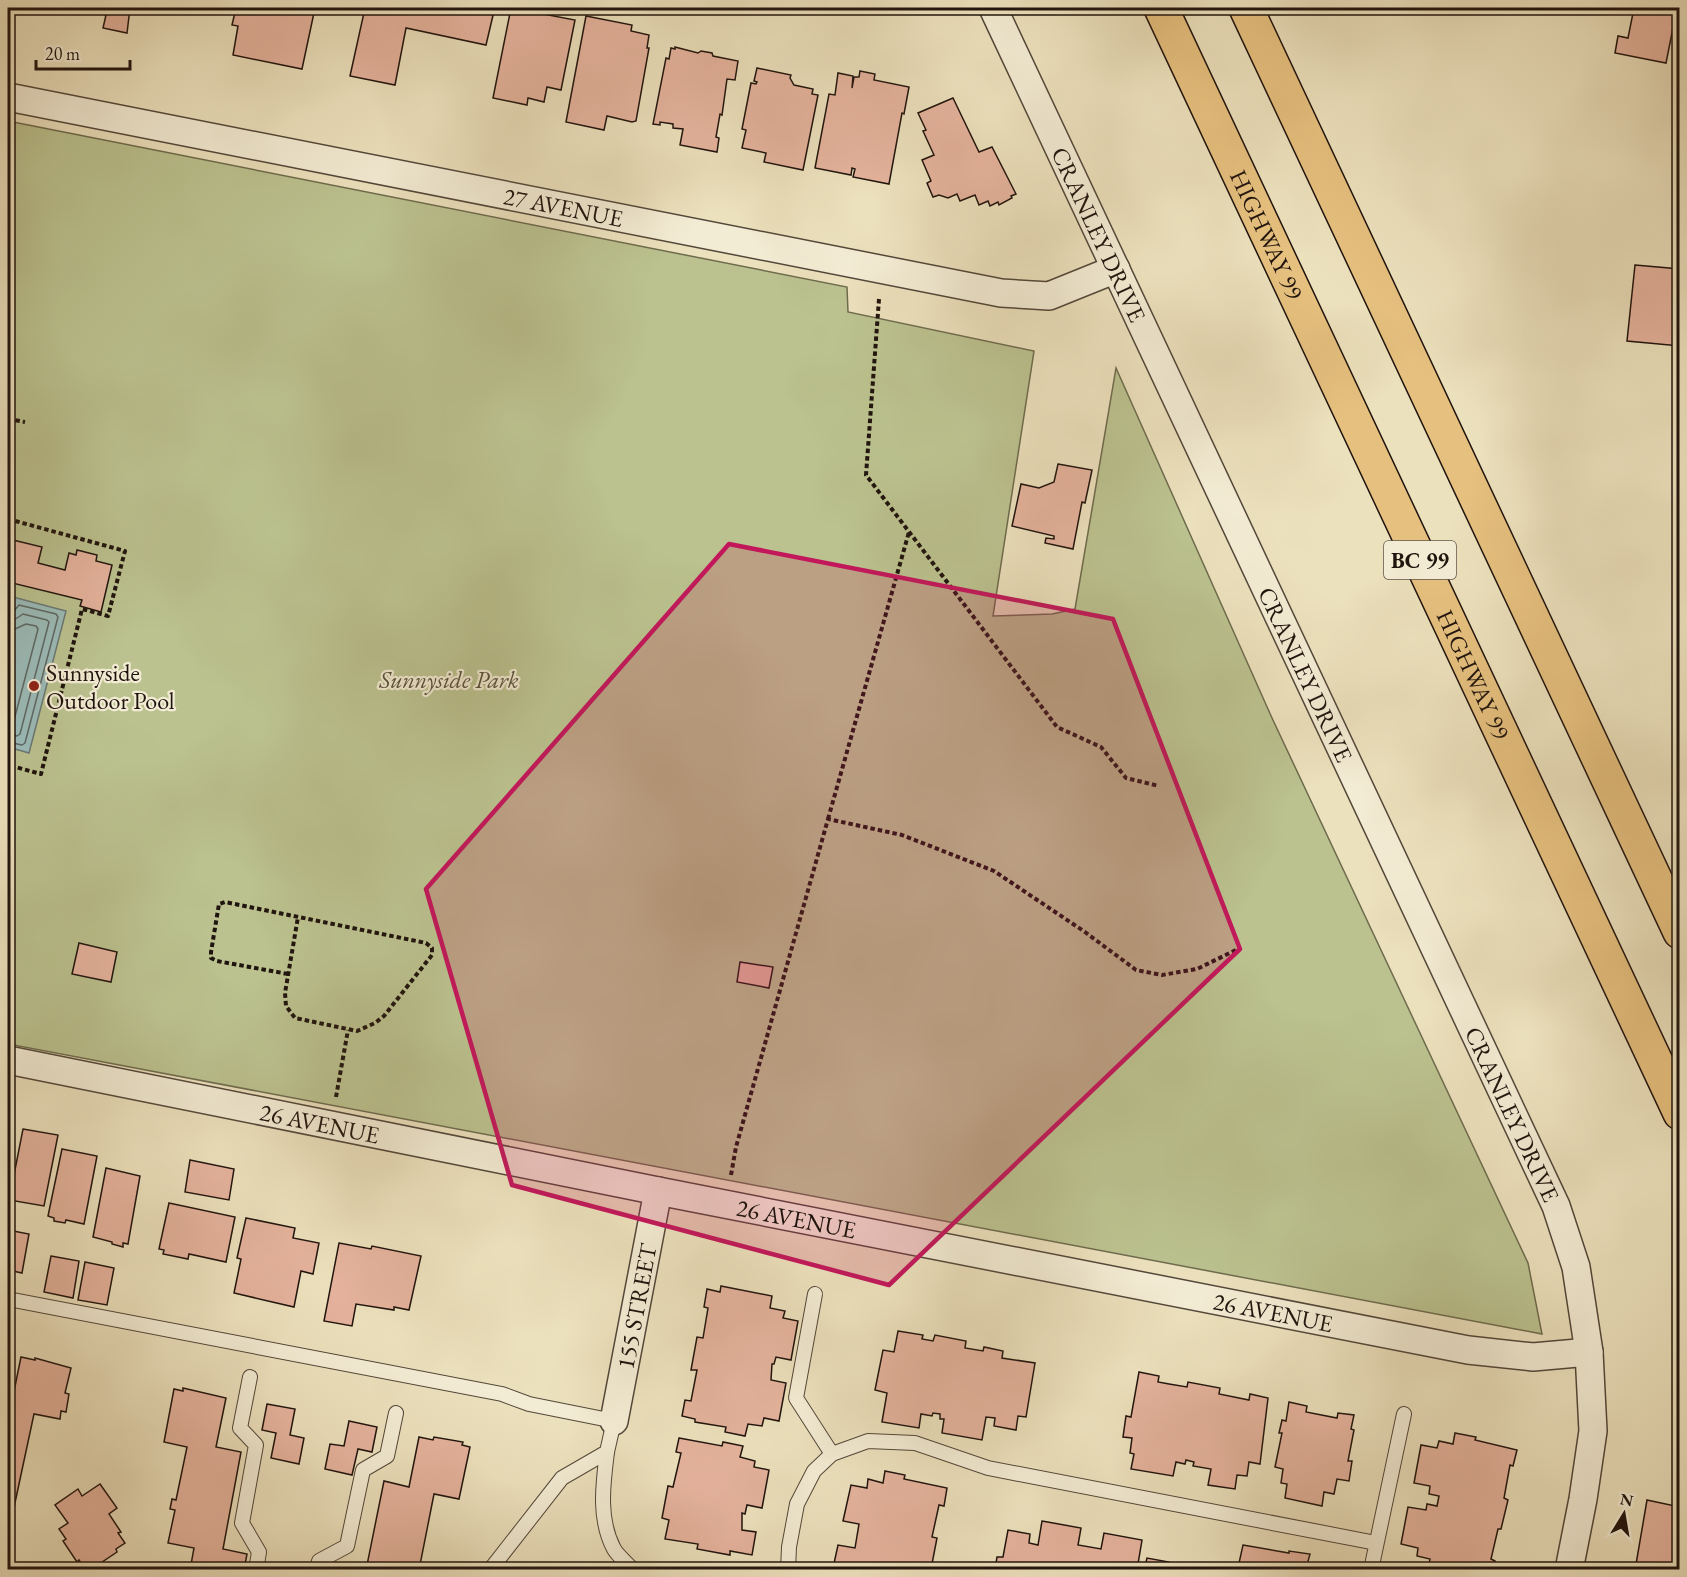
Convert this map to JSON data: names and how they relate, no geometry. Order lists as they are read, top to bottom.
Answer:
{
  "streets": {
    "highway": ["HIGHWAY 99", "BC 99"],
    "street": [
      "27 AVENUE",
      "CRANLEY DRIVE",
      "26 AVENUE",
      "155 STREET"
    ]
  },
  "crossings": [
    ["27 AVENUE", "CRANLEY DRIVE"],
    ["CRANLEY DRIVE", "26 AVENUE"],
    ["26 AVENUE", "155 STREET"]
  ],
  "parks": ["Sunnyside Park"],
  "places": ["Sunnyside Outdoor Pool"],
  "scale_bar": "20 m",
  "north": "top"
}
